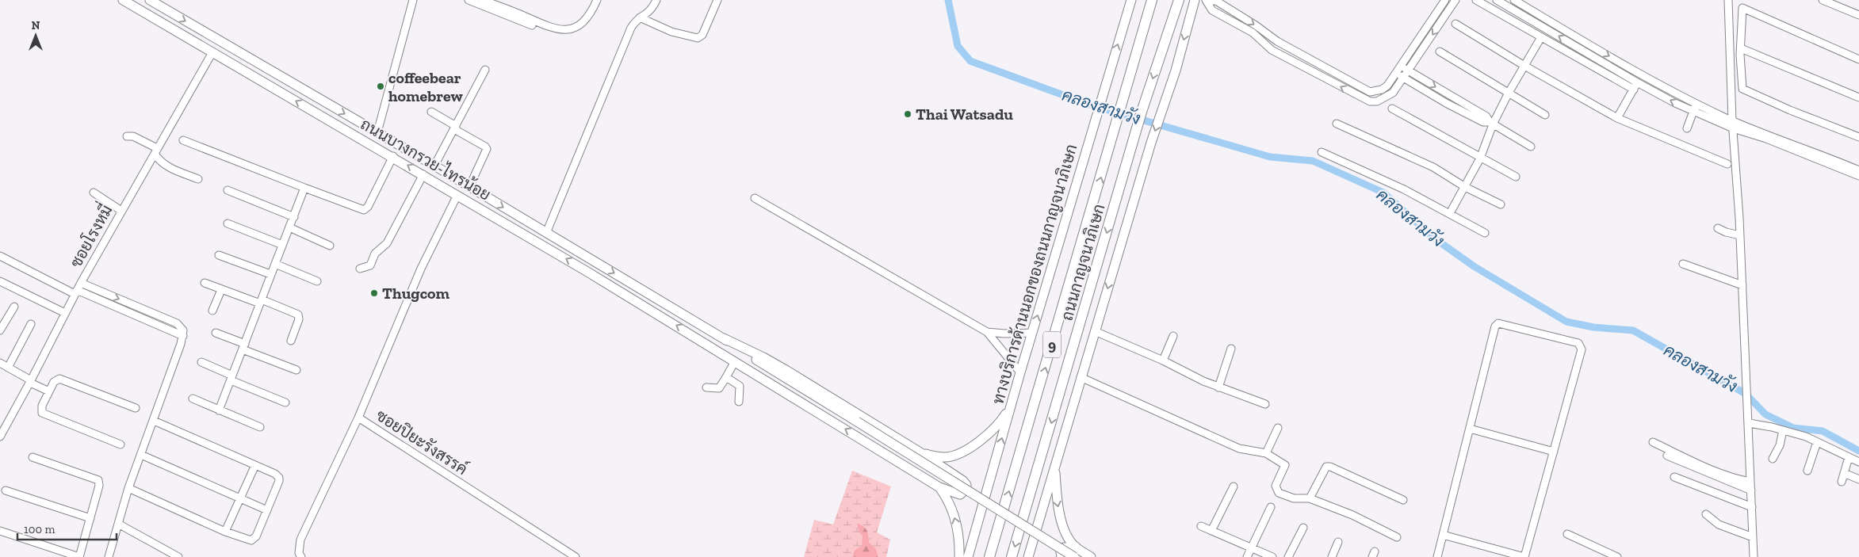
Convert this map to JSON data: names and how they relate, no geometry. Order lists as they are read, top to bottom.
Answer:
{
  "streets": {
    "highway": ["ถนนกาญจนาภิเษก", "9"],
    "main road": ["ถนนบางกรวย-ไทรน้อย", "ทางบริการด้านนอกของถนนกาญจนาภิเษก"],
    "street": ["ซอยโรงหมี่", "ซอยปิยะรังสรรค์"]
  },
  "crossings": [
    ["ถนนบางกรวย-ไทรน้อย", "ซอยโรงหมี่"],
    ["ถนนบางกรวย-ไทรน้อย", "ซอยปิยะรังสรรค์"]
  ],
  "water": ["คลองสามวัง"],
  "places": ["coffeebear homebrew", "Thai Watsadu", "Thugcom"],
  "scale_bar": "100 m",
  "north": "top"
}
